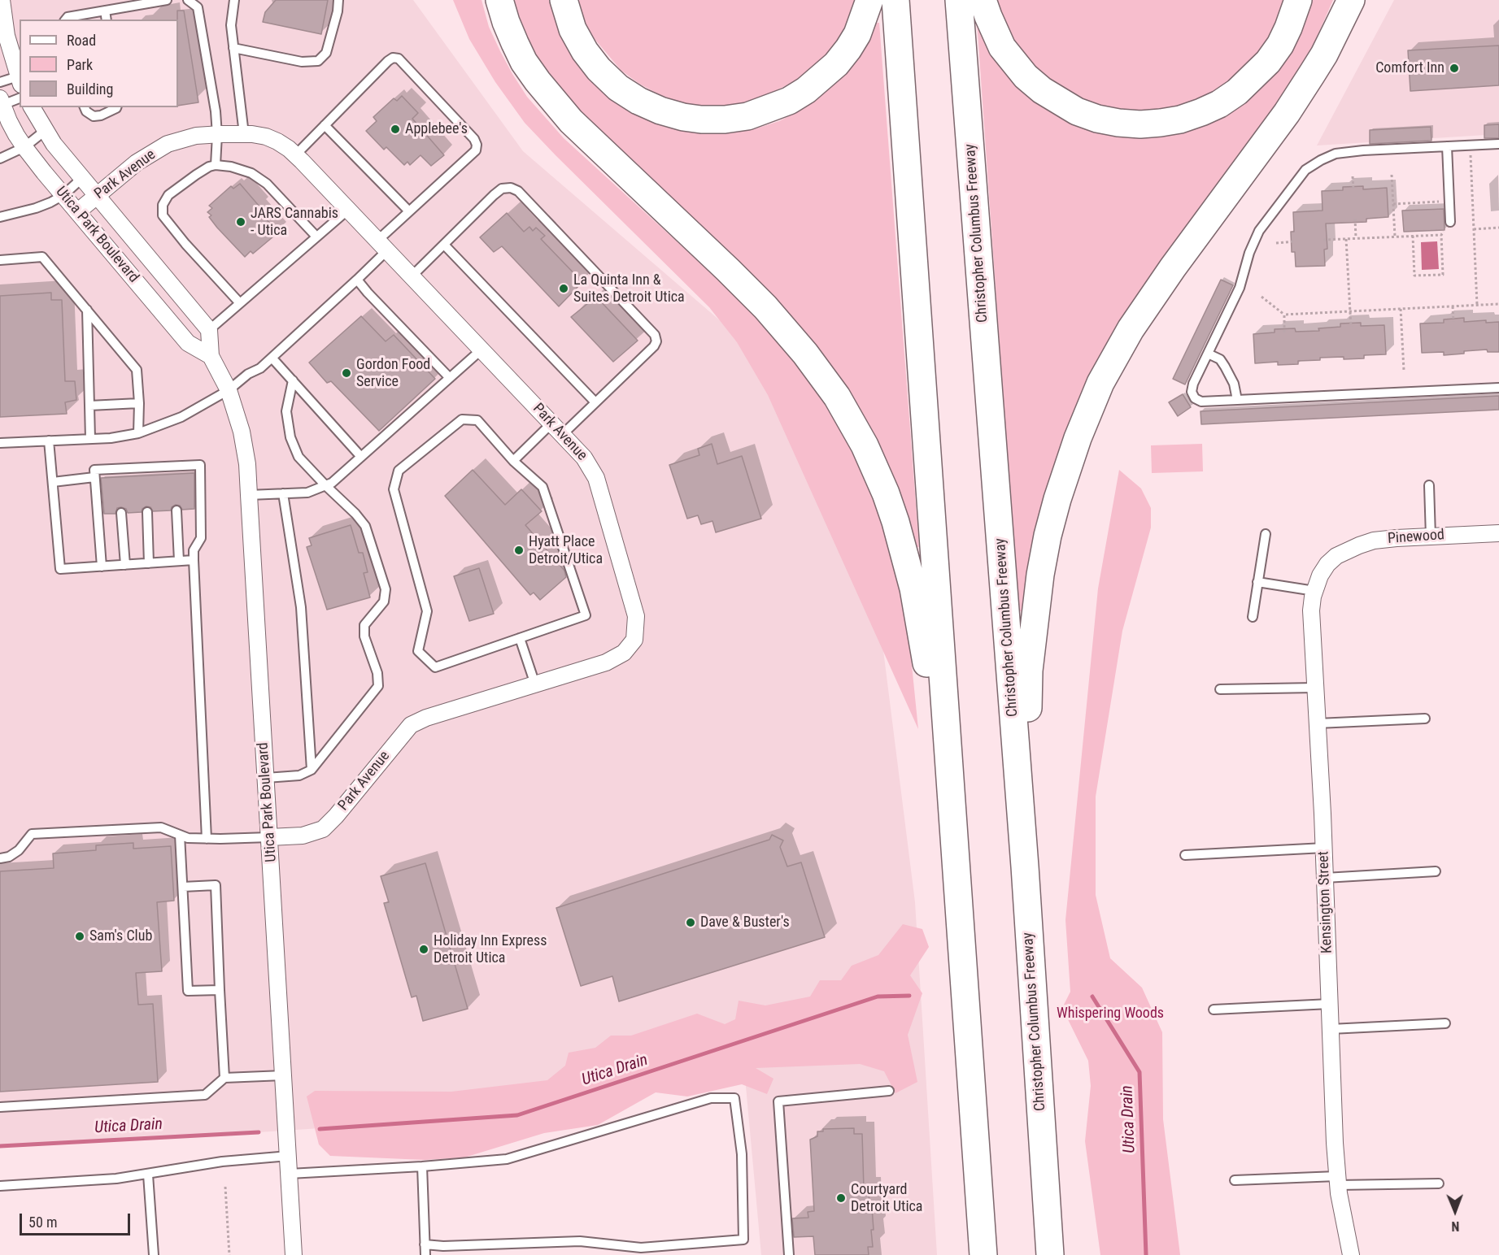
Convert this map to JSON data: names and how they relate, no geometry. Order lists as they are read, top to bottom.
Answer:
{
  "streets": {
    "highway": ["Christopher Columbus Freeway"],
    "street": [
      "Park Avenue",
      "Utica Park Boulevard",
      "Pinewood",
      "Kensington Street"
    ]
  },
  "crossings": [
    ["Park Avenue", "Utica Park Boulevard"],
    ["Pinewood", "Kensington Street"]
  ],
  "water": ["Utica Drain"],
  "parks": ["Whispering Woods"],
  "places": [
    "Comfort Inn",
    "Applebee's",
    "JARS Cannabis - Utica",
    "La Quinta Inn & Suites Detroit Utica",
    "Gordon Food Service",
    "Hyatt Place Detroit/Utica",
    "Dave & Buster's",
    "Sam's Club",
    "Holiday Inn Express Detroit Utica",
    "Courtyard Detroit Utica"
  ],
  "legend": ["Road", "Park", "Building"],
  "scale_bar": "50 m",
  "north": "bottom"
}
